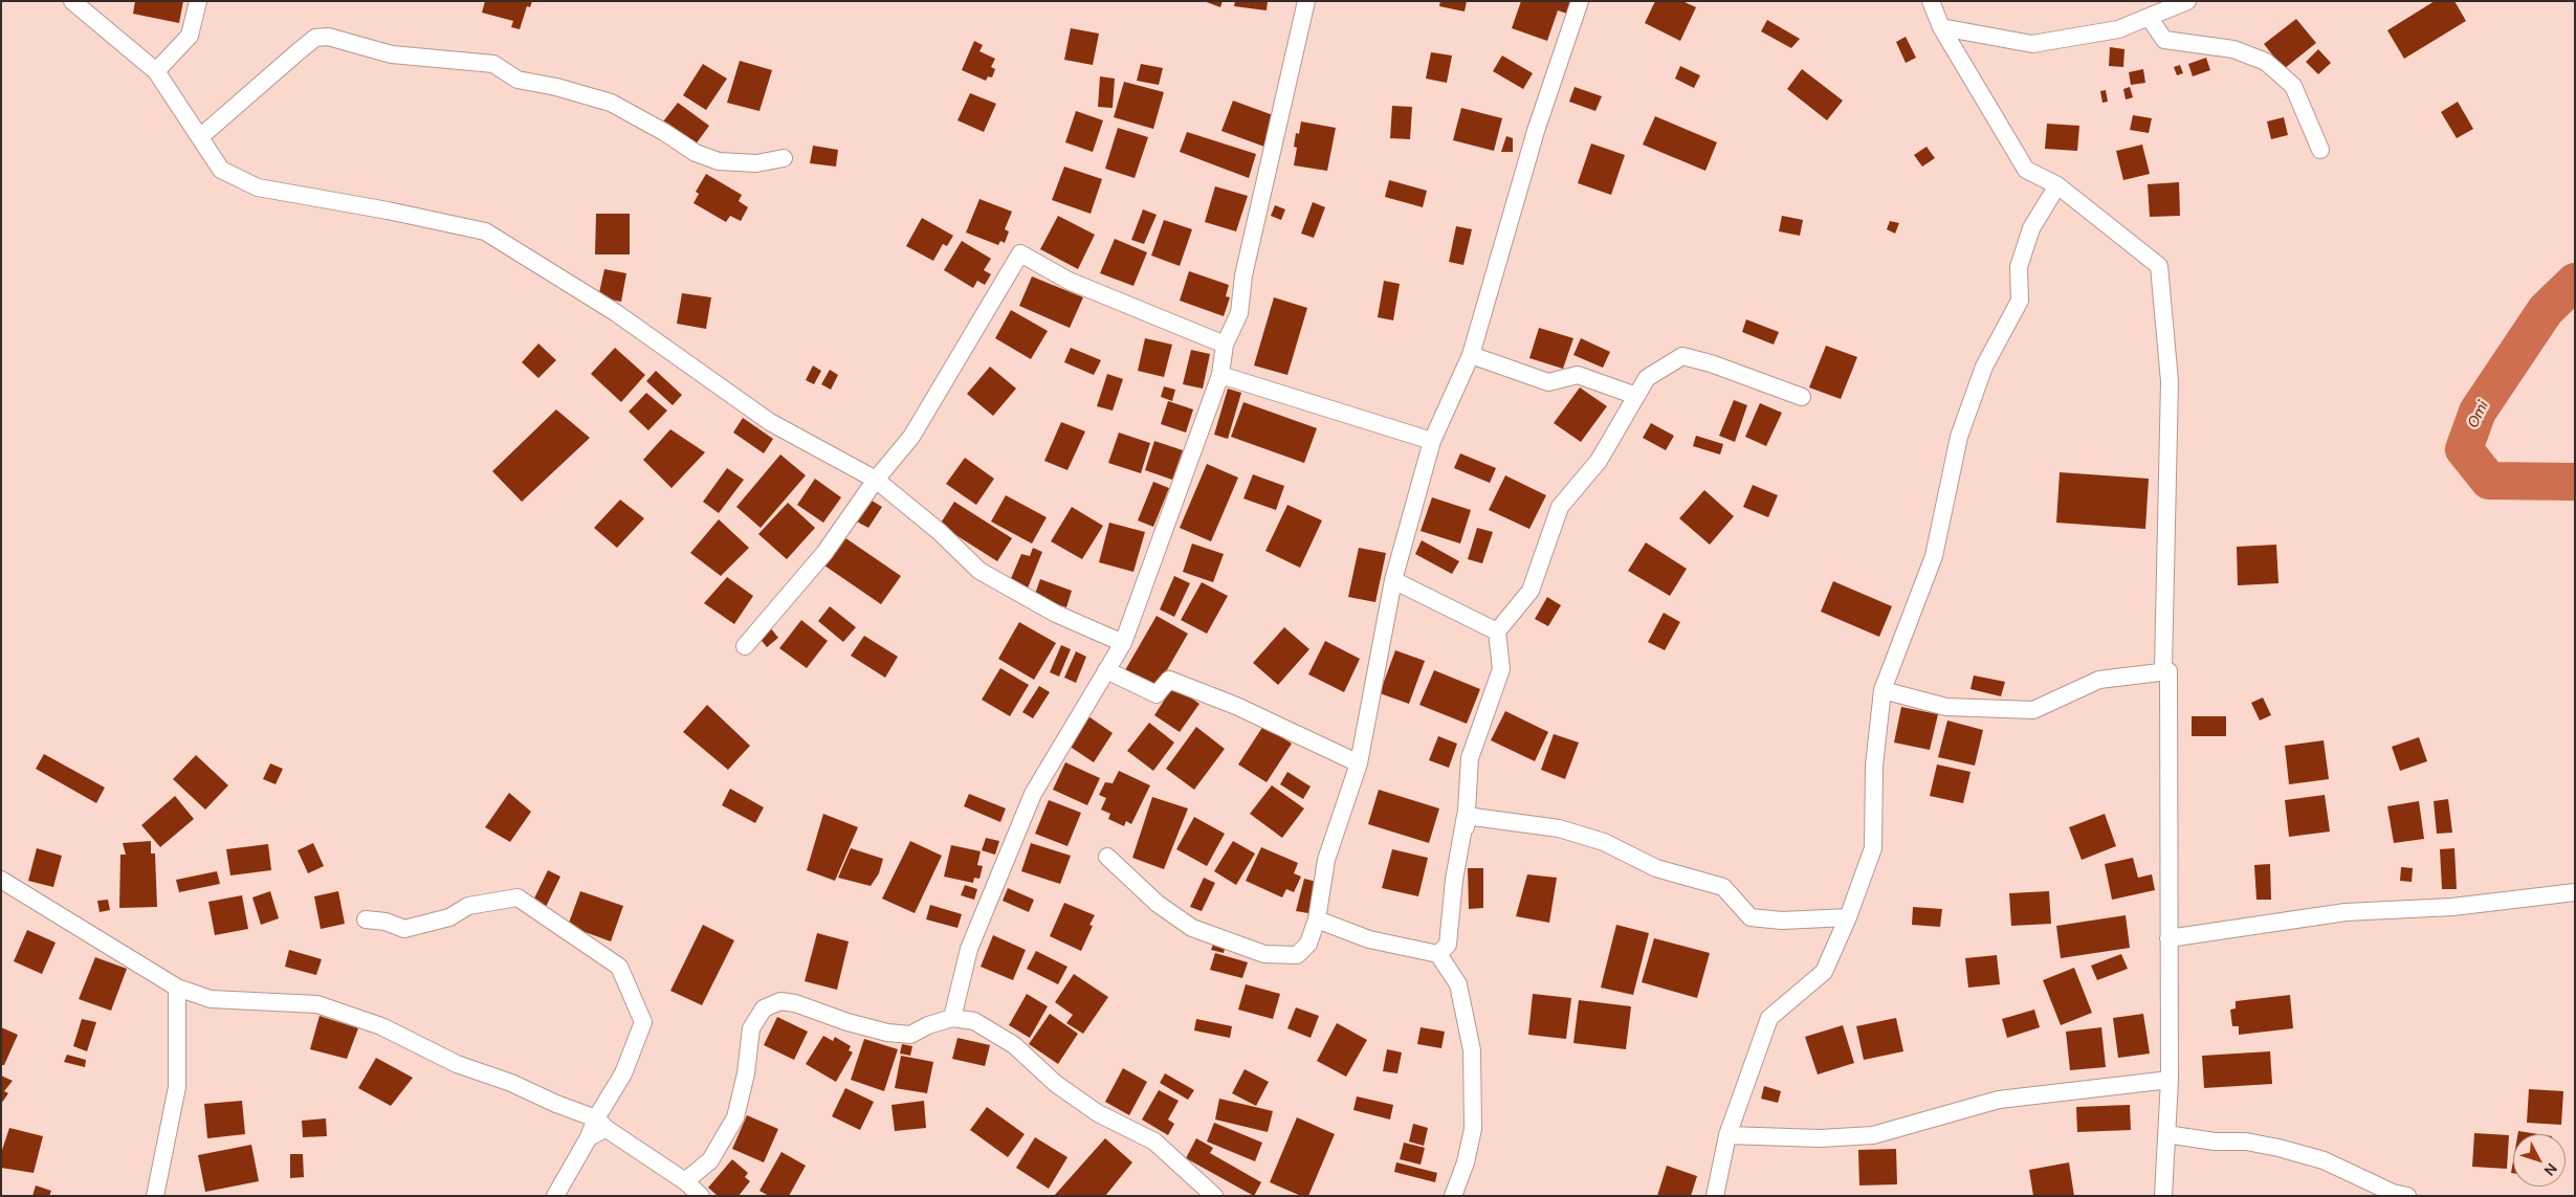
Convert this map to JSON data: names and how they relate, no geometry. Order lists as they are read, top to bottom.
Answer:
{
  "water": ["Omi"],
  "north": "bottom right"
}
